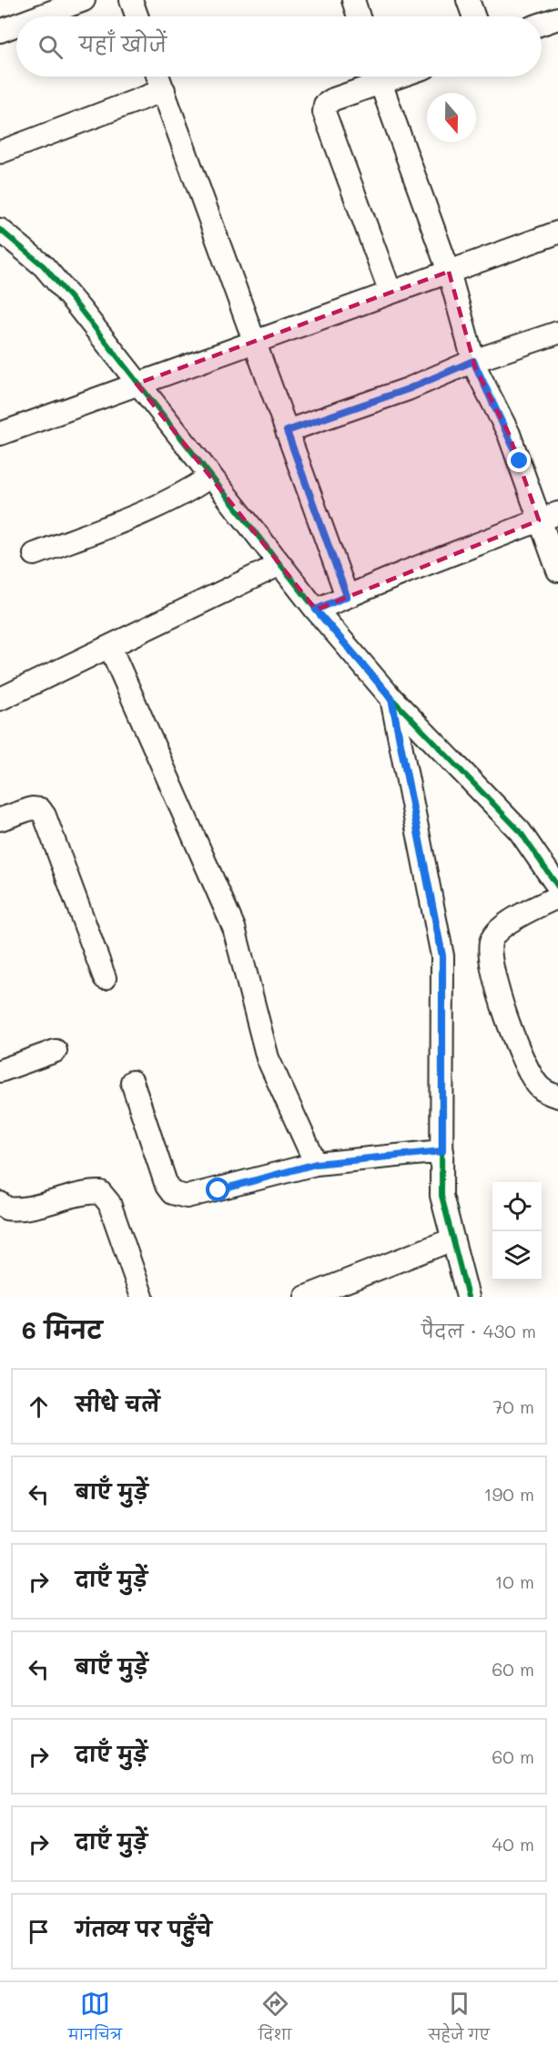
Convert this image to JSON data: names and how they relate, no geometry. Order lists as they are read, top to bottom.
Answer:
{
  "north": "bottom",
  "page": {
    "search": "यहाँ खोजें",
    "heading": ["6 मिनट", "पैदल · 430 m"],
    "list": [
      ["सीधे चलें", "70 m"],
      ["बाएँ मुड़ें", "190 m"],
      ["दाएँ मुड़ें", "10 m"],
      ["बाएँ मुड़ें", "60 m"],
      ["दाएँ मुड़ें", "60 m"],
      ["दाएँ मुड़ें", "40 m"],
      "गंतव्य पर पहुँचे"
    ],
    "nav": ["मानचित्र", "दिशा", "सहेजे गए"]
  }
}
